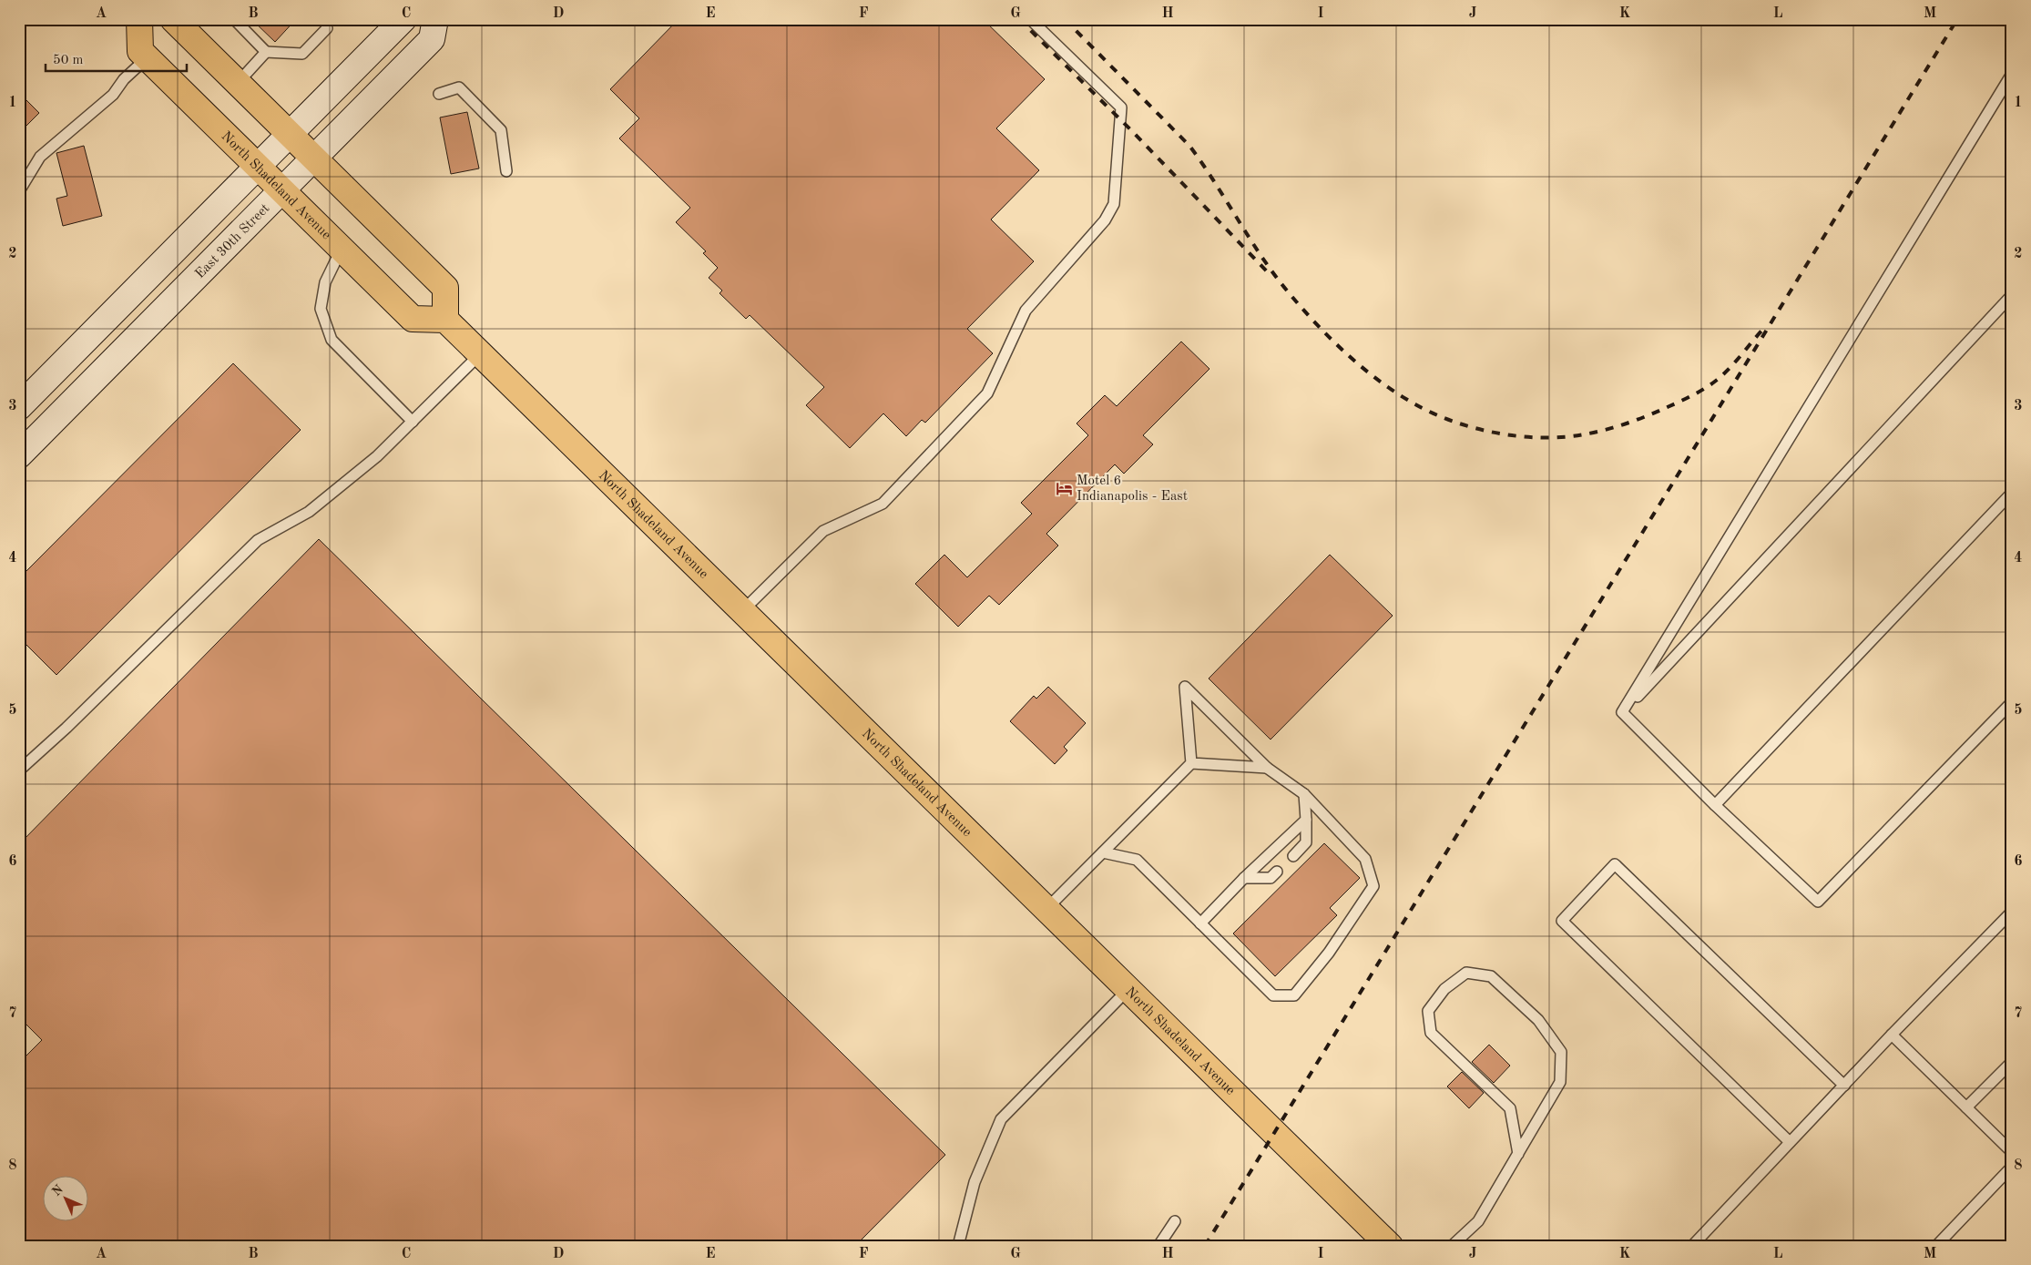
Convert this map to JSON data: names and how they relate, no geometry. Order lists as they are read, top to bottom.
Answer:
{
  "streets": {
    "main road": ["North Shadeland Avenue", "East 30th Street"]
  },
  "crossings": [
    ["North Shadeland Avenue", "East 30th Street"]
  ],
  "places": {
    "hotel": ["Motel 6 Indianapolis - East"]
  },
  "scale_bar": "50 m",
  "north": "top left",
  "grid": {
    "columns": [
      "A",
      "B",
      "C",
      "D",
      "E",
      "F",
      "G",
      "H",
      "I",
      "J",
      "K",
      "L",
      "M"
    ],
    "rows": [
      "1",
      "2",
      "3",
      "4",
      "5",
      "6",
      "7",
      "8"
    ]
  }
}
